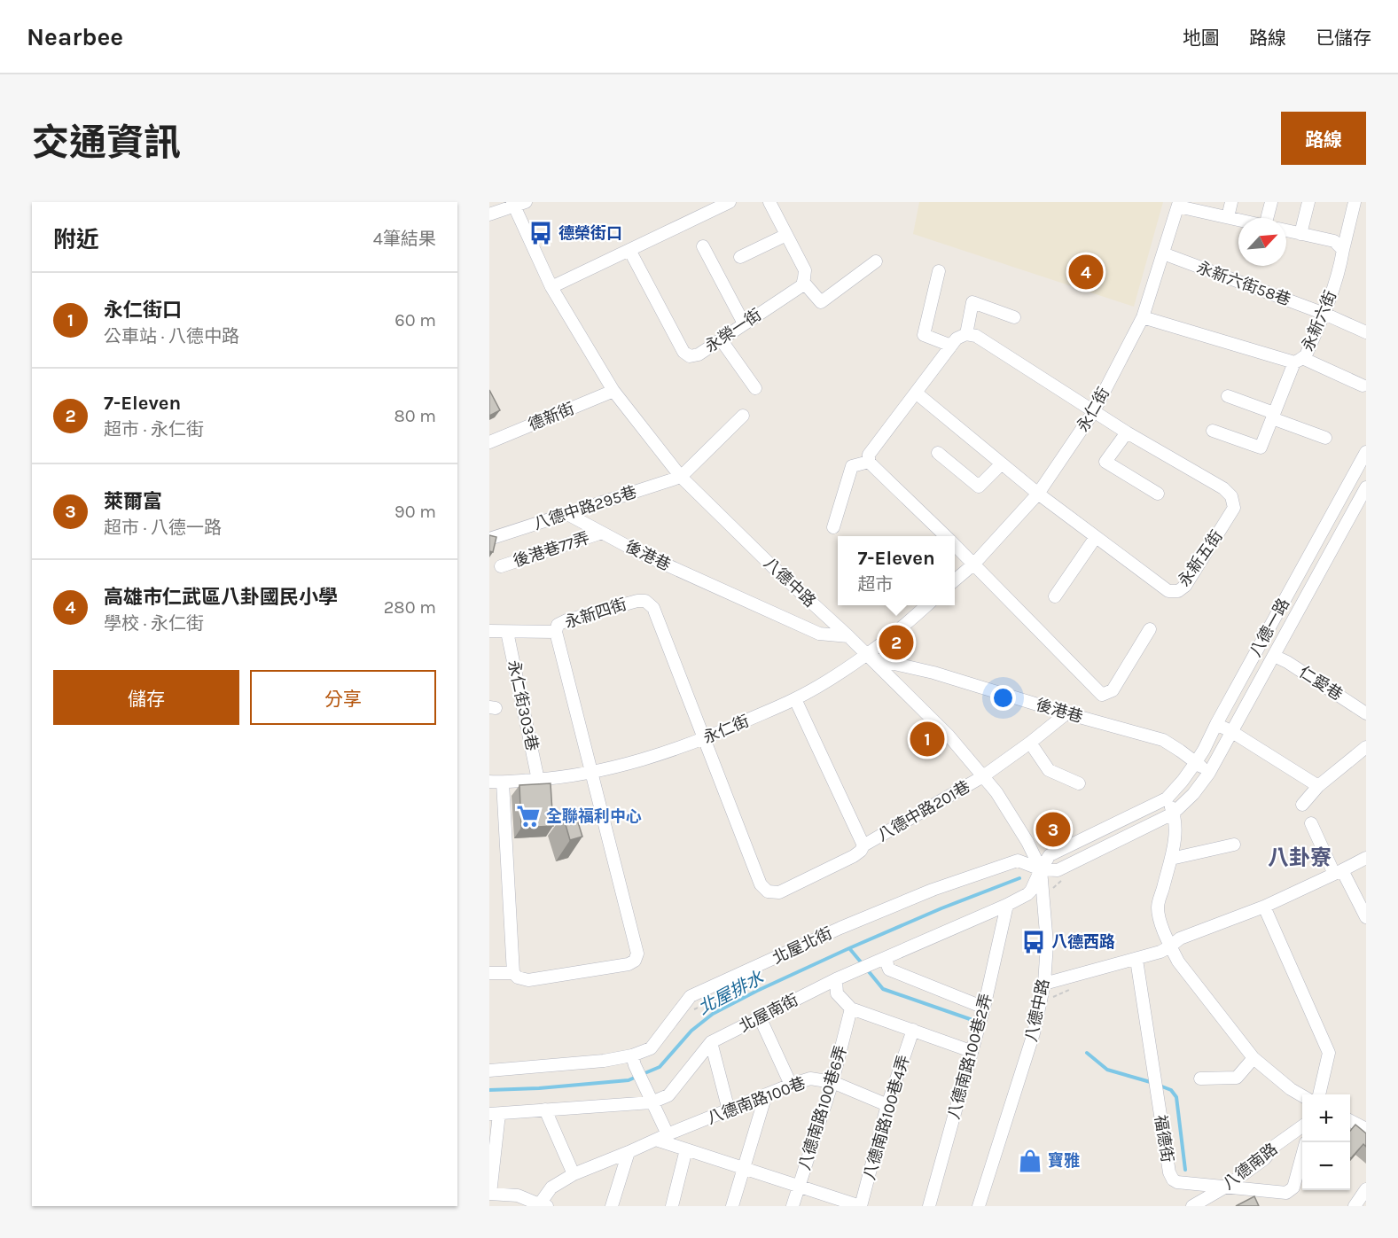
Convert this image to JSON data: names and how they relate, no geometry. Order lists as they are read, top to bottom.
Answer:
{
  "streets": {
    "street": [
      "永新六街58巷",
      "永新六街",
      "永榮一街",
      "永仁街",
      "德新街",
      "八德中路295巷",
      "後港巷77弄",
      "後港巷",
      "永新五街",
      "八德中路",
      "永新四街",
      "八德一路",
      "仁愛巷",
      "永仁街303巷",
      "八德中路201巷",
      "北屋北街",
      "北屋南街",
      "八德南路100巷2弄",
      "八德南路100巷",
      "八德南路100巷6弄",
      "八德南路100巷4弄",
      "福德街",
      "八德南路"
    ]
  },
  "crossings": [
    ["永新六街58巷", "永新六街"],
    ["永新六街58巷", "永仁街"],
    ["永新六街", "永仁街"],
    ["永仁街", "後港巷"],
    ["永仁街", "永新五街"],
    ["永仁街", "八德中路"],
    ["永仁街", "永新四街"],
    ["永仁街", "永仁街303巷"],
    ["德新街", "八德中路"],
    ["八德中路295巷", "後港巷"],
    ["八德中路295巷", "八德中路"],
    ["後港巷77弄", "後港巷"],
    ["後港巷", "八德中路"],
    ["後港巷", "八德一路"],
    ["後港巷", "八德中路201巷"],
    ["八德中路", "八德一路"],
    ["八德中路", "八德中路201巷"],
    ["八德中路", "北屋北街"],
    ["八德中路", "北屋南街"],
    ["永新四街", "八德中路201巷"],
    ["八德一路", "仁愛巷"],
    ["八德一路", "北屋北街"],
    ["八德一路", "北屋南街"],
    ["北屋北街", "北屋南街"],
    ["北屋南街", "八德南路100巷2弄"],
    ["八德南路100巷", "八德南路100巷6弄"],
    ["八德南路100巷", "八德南路100巷4弄"],
    ["福德街", "八德南路"]
  ],
  "districts": ["八卦寮"],
  "water": ["北屋排水"],
  "places": {
    "bus stop": ["德榮街口", "八德西路"],
    "supermarket": ["全聯福利中心"],
    "shop": ["寶雅"]
  },
  "north": "top right",
  "page": {
    "header": "Nearbee",
    "nav": ["地圖", "路線", "已儲存"],
    "title": "交通資訊",
    "buttons": [
      "路線",
      ["儲存", "分享"]
    ],
    "heading": ["附近", "4筆結果"],
    "pins": [
      "4",
      "2",
      "1",
      "3"
    ],
    "list": [
      {
        "mark": "1",
        "name": "永仁街口",
        "note": "公車站 · 八德中路",
        "value": "60 m"
      },
      {
        "mark": "2",
        "name": "7-Eleven",
        "note": "超市 · 永仁街",
        "value": "80 m"
      },
      {
        "mark": "3",
        "name": "萊爾富",
        "note": "超市 · 八德一路",
        "value": "90 m"
      },
      {
        "mark": "4",
        "name": "高雄市仁武區八卦國民小學",
        "note": "學校 · 永仁街",
        "value": "280 m"
      }
    ],
    "popup": ["7-Eleven", "超市"],
    "map_buttons": ["+", "−"]
  }
}
